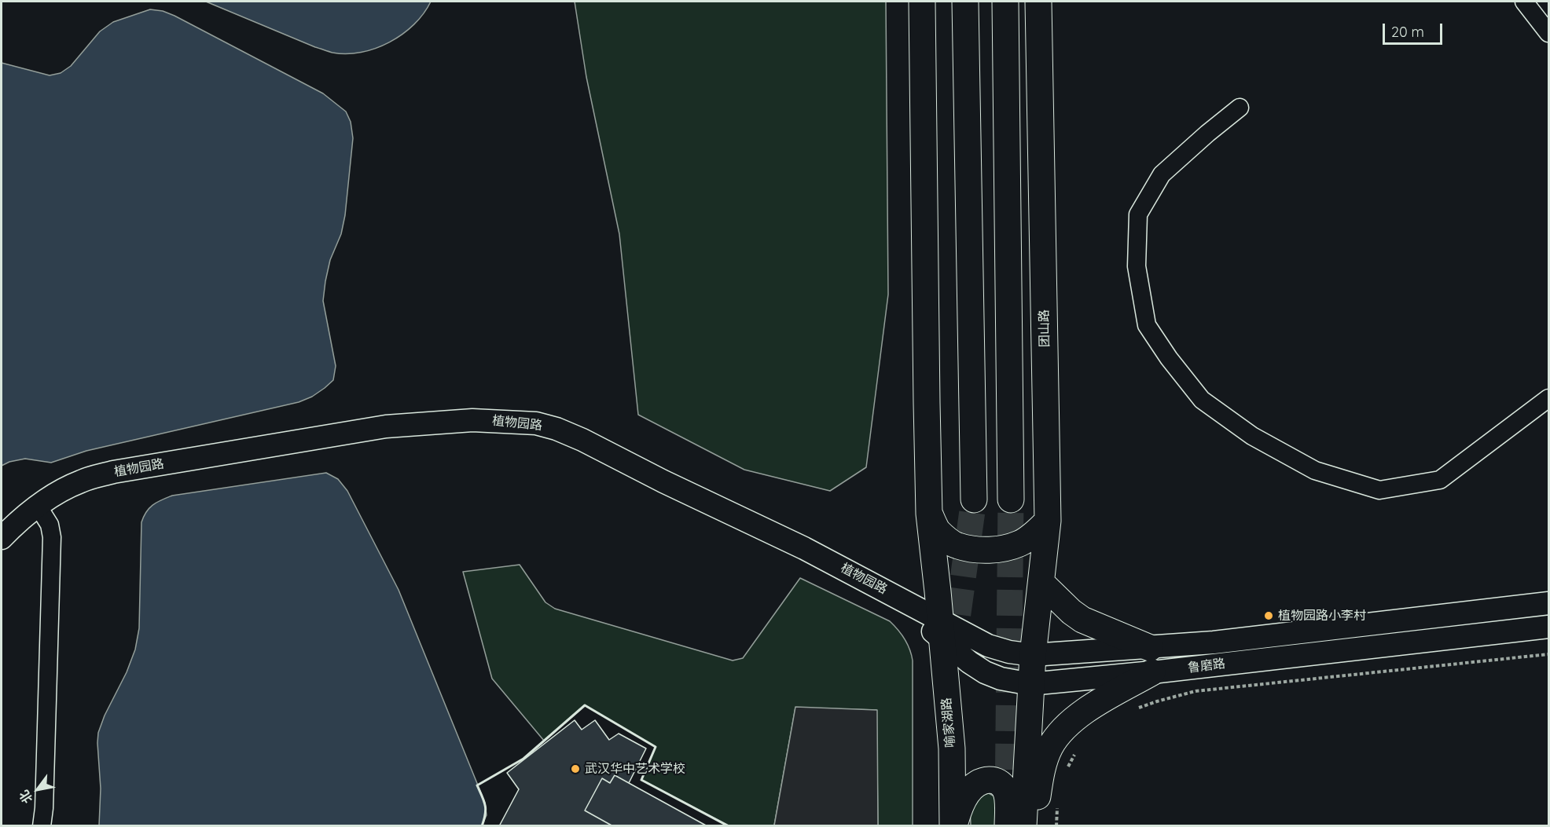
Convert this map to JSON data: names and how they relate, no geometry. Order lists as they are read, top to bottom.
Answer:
{
  "streets": {
    "main road": ["团山路", "喻家湖路"],
    "street": ["植物园路", "鲁磨路"]
  },
  "crossings": [
    ["团山路", "植物园路"],
    ["团山路", "鲁磨路"],
    ["植物园路", "鲁磨路"],
    ["植物园路", "喻家湖路"],
    ["鲁磨路", "喻家湖路"]
  ],
  "places": ["植物园路小李村", "武汉华中艺术学校"],
  "scale_bar": "20 m",
  "north": "bottom left"
}
